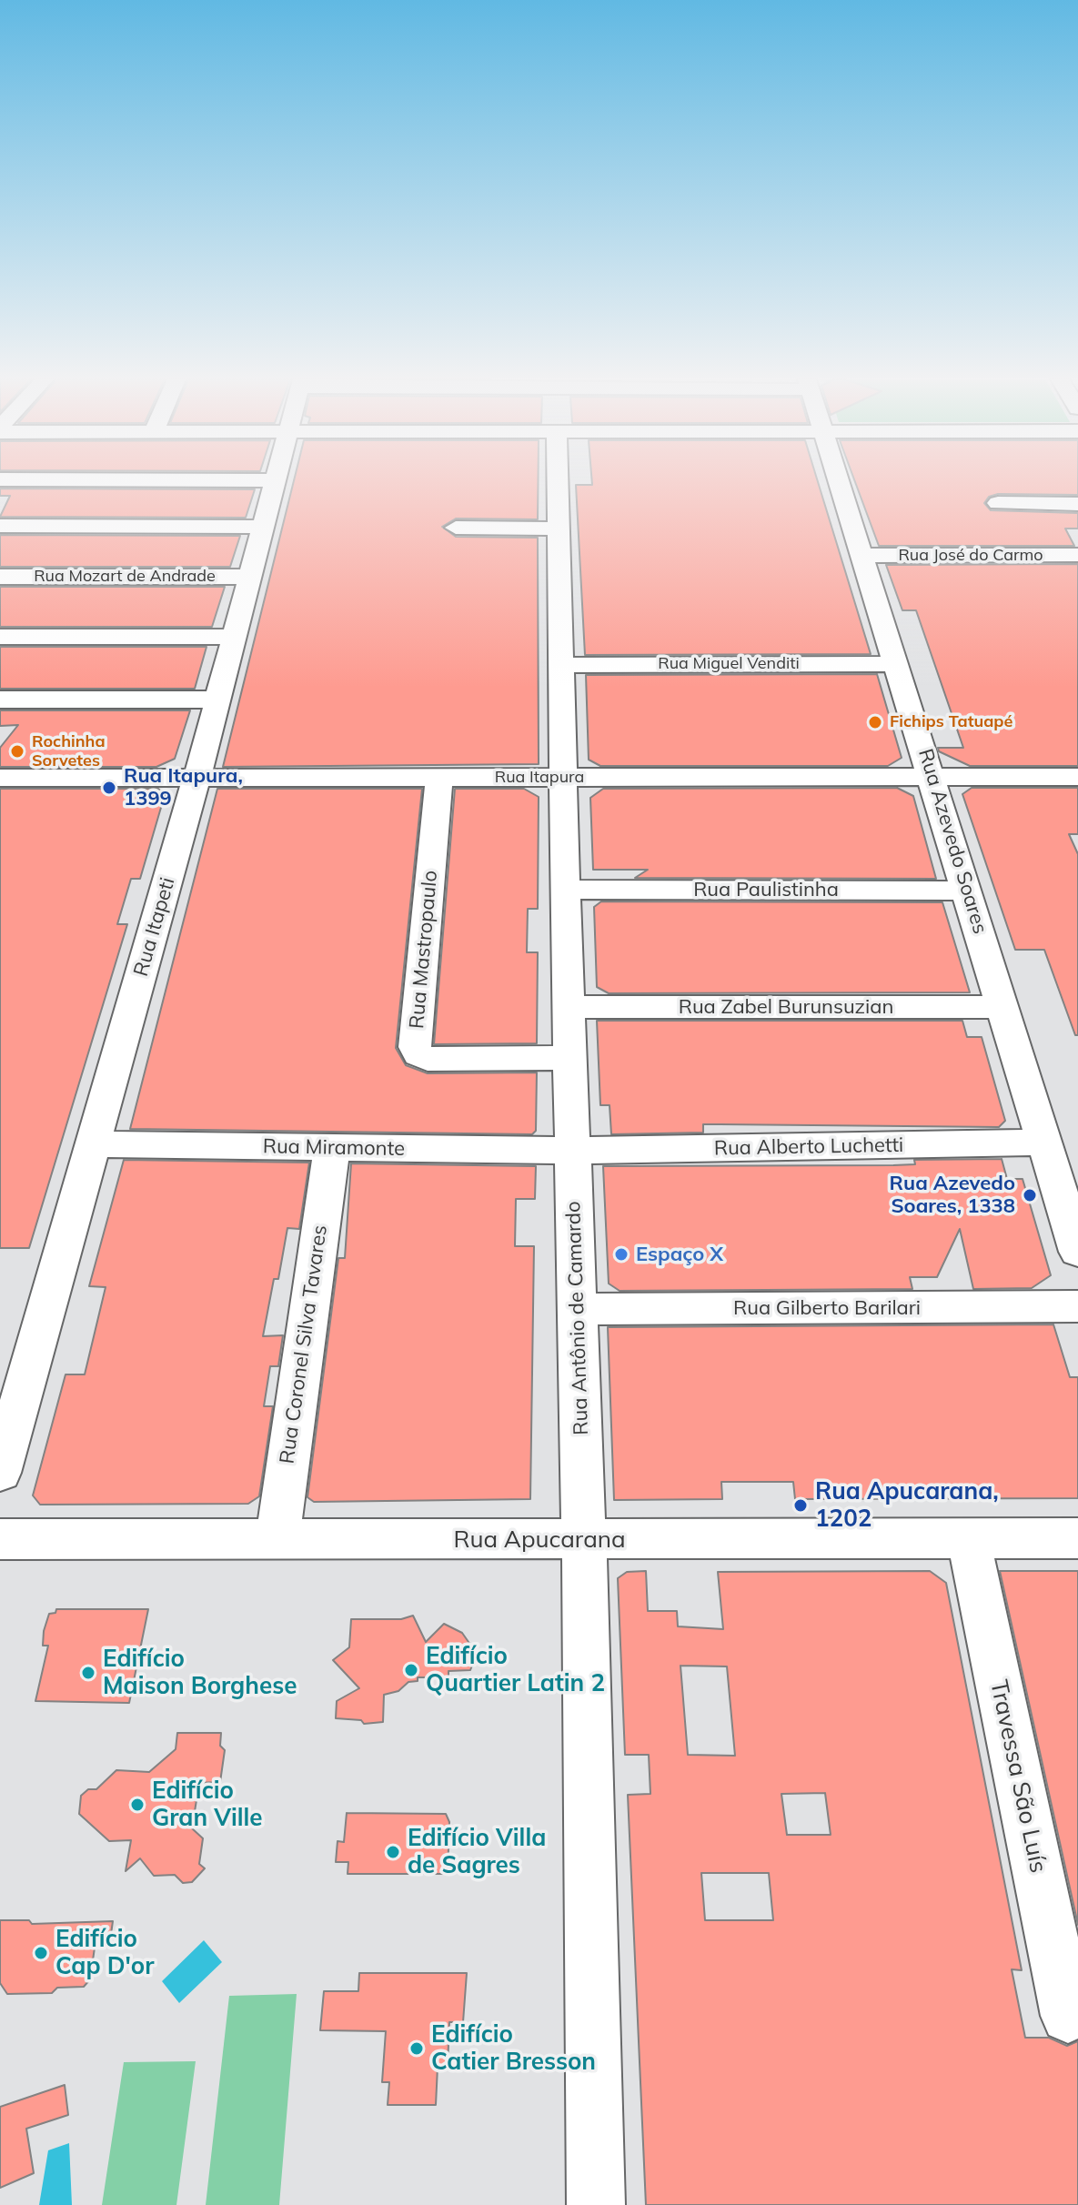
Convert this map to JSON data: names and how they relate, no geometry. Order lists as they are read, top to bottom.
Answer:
{
  "streets": {
    "street": [
      "Rua José do Carmo",
      "Rua Mozart de Andrade",
      "Rua Miguel Venditi",
      "Rua Itapura",
      "Rua Azevedo Soares",
      "Rua Paulistinha",
      "Rua Itapeti",
      "Rua Mastropaulo",
      "Rua Zabel Burunsuzian",
      "Rua Alberto Luchetti",
      "Rua Miramonte",
      "Rua Gilberto Barilari",
      "Rua Antônio de Camardo",
      "Rua Coronel Silva Tavares",
      "Rua Apucarana",
      "Travessa São Luís"
    ]
  },
  "crossings": [
    ["Rua José do Carmo", "Rua Azevedo Soares"],
    ["Rua Mozart de Andrade", "Rua Itapeti"],
    ["Rua Miguel Venditi", "Rua Azevedo Soares"],
    ["Rua Miguel Venditi", "Rua Antônio de Camardo"],
    ["Rua Itapura", "Rua Azevedo Soares"],
    ["Rua Itapura", "Rua Itapeti"],
    ["Rua Itapura", "Rua Mastropaulo"],
    ["Rua Itapura", "Rua Antônio de Camardo"],
    ["Rua Azevedo Soares", "Rua Paulistinha"],
    ["Rua Azevedo Soares", "Rua Zabel Burunsuzian"],
    ["Rua Azevedo Soares", "Rua Alberto Luchetti"],
    ["Rua Paulistinha", "Rua Antônio de Camardo"],
    ["Rua Itapeti", "Rua Miramonte"],
    ["Rua Mastropaulo", "Rua Antônio de Camardo"],
    ["Rua Zabel Burunsuzian", "Rua Antônio de Camardo"],
    ["Rua Alberto Luchetti", "Rua Miramonte"],
    ["Rua Alberto Luchetti", "Rua Antônio de Camardo"],
    ["Rua Miramonte", "Rua Antônio de Camardo"],
    ["Rua Miramonte", "Rua Coronel Silva Tavares"],
    ["Rua Gilberto Barilari", "Rua Antônio de Camardo"],
    ["Rua Antônio de Camardo", "Rua Apucarana"],
    ["Rua Coronel Silva Tavares", "Rua Apucarana"],
    ["Rua Apucarana", "Travessa São Luís"]
  ],
  "places": [
    "Fichips Tatuapé",
    "Rochinha Sorvetes",
    "Rua Itapura, 1399",
    "Rua Azevedo Soares, 1338",
    "Espaço X",
    "Rua Apucarana, 1202",
    "Edifício Quartier Latin 2",
    "Edifício Maison Borghese",
    "Edifício Gran Ville",
    "Edifício Villa de Sagres",
    "Edifício Cap D'or",
    "Edifício Catier Bresson"
  ]
}
